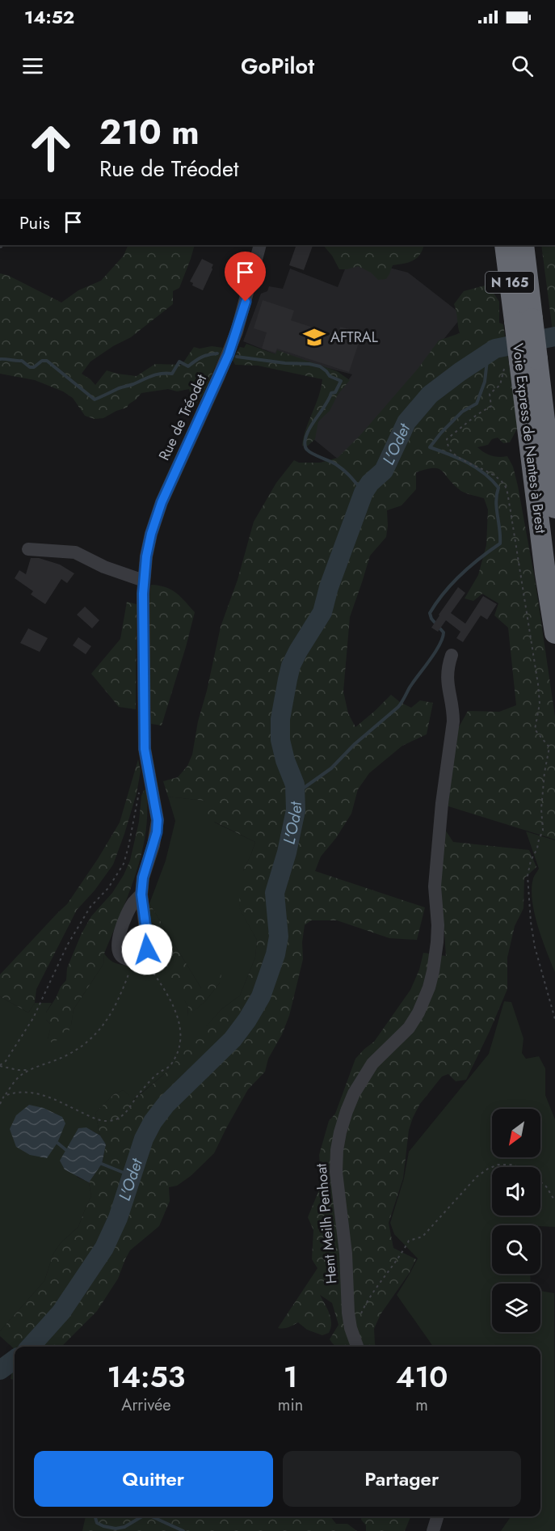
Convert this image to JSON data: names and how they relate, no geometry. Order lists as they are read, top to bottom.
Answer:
{
  "streets": {
    "highway": ["N 165", "Voie Express de Nantes à Brest"],
    "street": ["Rue de Tréodet", "Hent Meilh Penhoat"]
  },
  "water": ["L'Odet"],
  "places": {
    "school or university": ["AFTRAL"]
  },
  "north": "bottom left",
  "page": {
    "status": "14:52",
    "header": "GoPilot",
    "turn": ["210 m", "Rue de Tréodet"],
    "then": "Puis",
    "eta": [
      "14:53",
      "Arrivée",
      "1",
      "min",
      "410",
      "m"
    ],
    "buttons": ["Quitter", "Partager"]
  }
}
